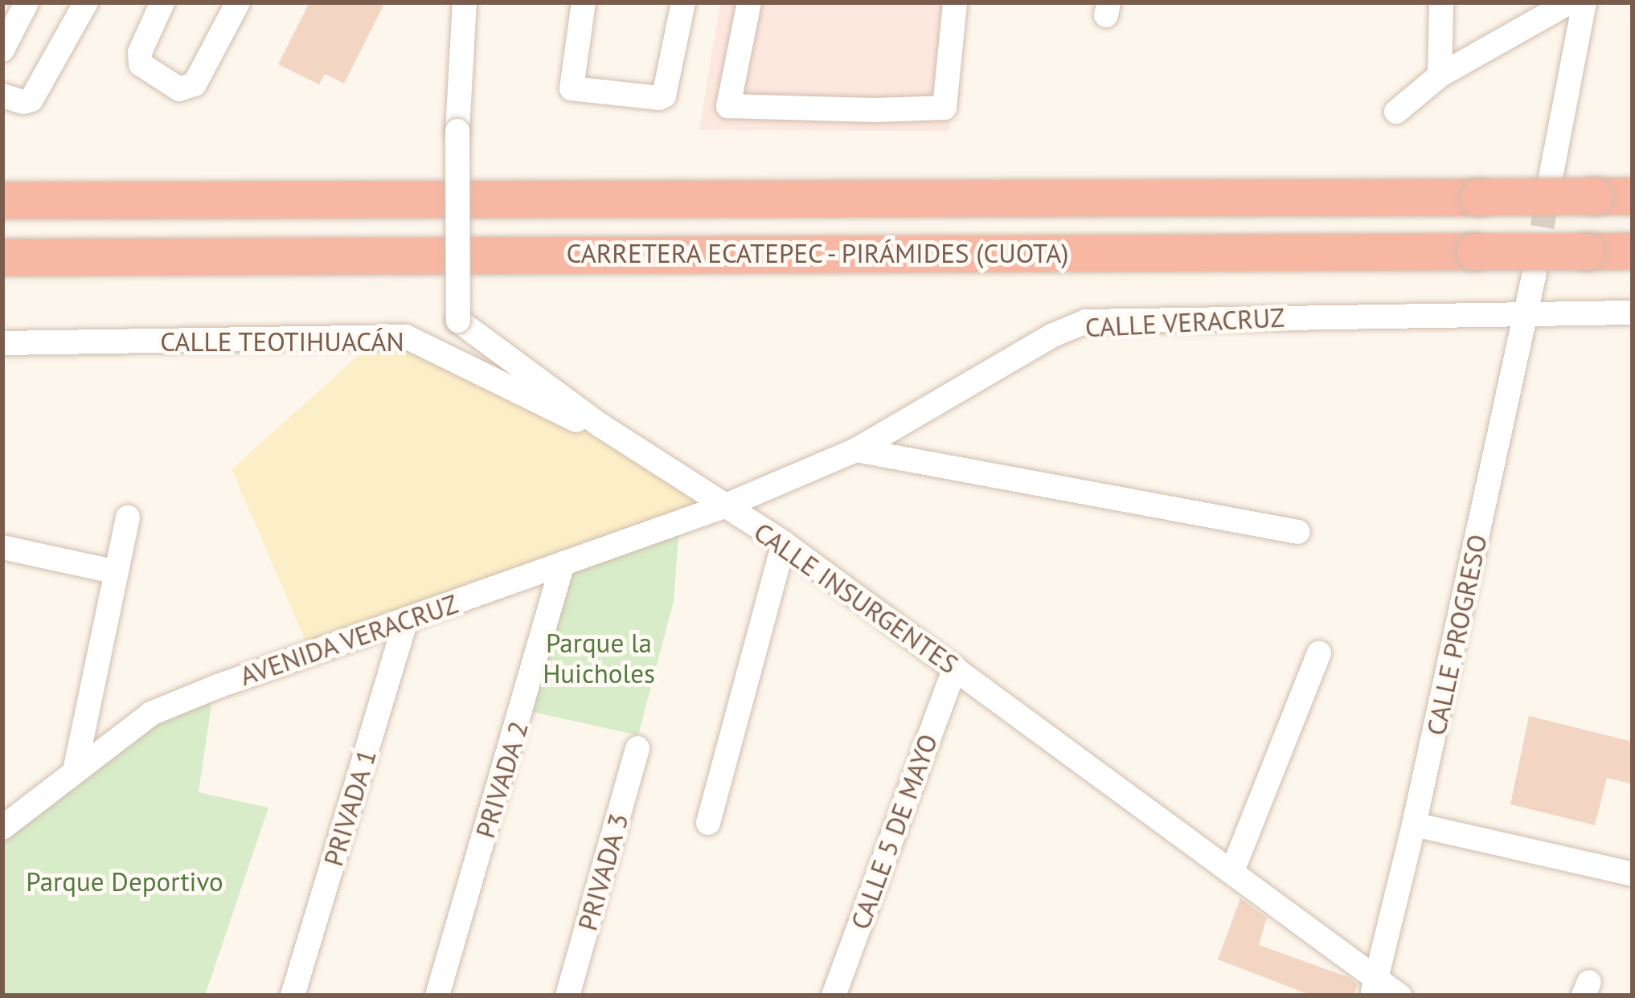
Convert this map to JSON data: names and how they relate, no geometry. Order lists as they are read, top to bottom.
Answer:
{
  "streets": {
    "highway": ["CARRETERA ECATEPEC - PIRÁMIDES (CUOTA)"],
    "street": [
      "CALLE VERACRUZ",
      "CALLE TEOTIHUACÁN",
      "CALLE INSURGENTES",
      "CALLE PROGRESO",
      "AVENIDA VERACRUZ",
      "PRIVADA 2",
      "PRIVADA 1",
      "CALLE 5 DE MAYO",
      "PRIVADA 3"
    ]
  },
  "crossings": [
    ["CALLE VERACRUZ", "CALLE INSURGENTES"],
    ["CALLE VERACRUZ", "CALLE PROGRESO"],
    ["CALLE VERACRUZ", "AVENIDA VERACRUZ"],
    ["CALLE TEOTIHUACÁN", "CALLE INSURGENTES"],
    ["CALLE INSURGENTES", "CALLE PROGRESO"],
    ["CALLE INSURGENTES", "AVENIDA VERACRUZ"],
    ["CALLE INSURGENTES", "CALLE 5 DE MAYO"],
    ["AVENIDA VERACRUZ", "PRIVADA 2"],
    ["AVENIDA VERACRUZ", "PRIVADA 1"]
  ],
  "parks": ["Parque la Huicholes", "Parque Deportivo"]
}
